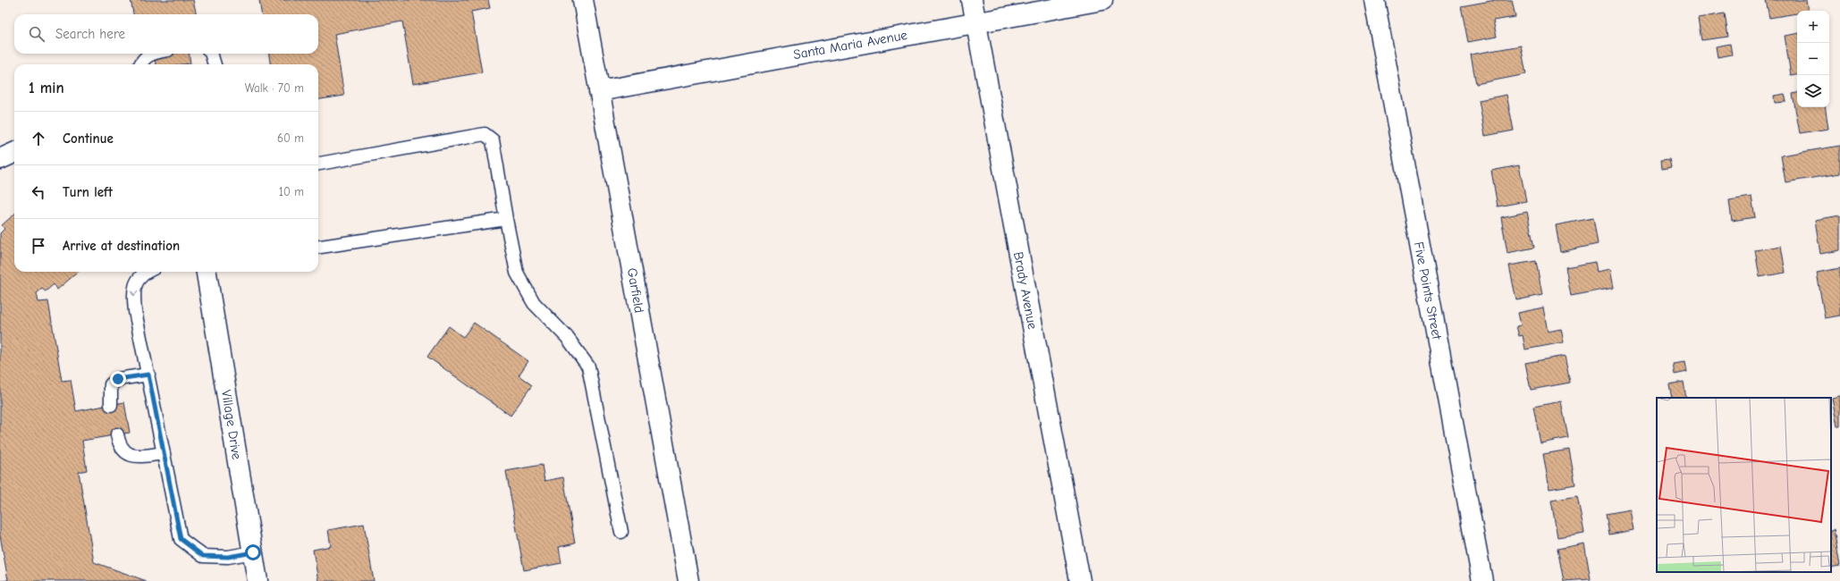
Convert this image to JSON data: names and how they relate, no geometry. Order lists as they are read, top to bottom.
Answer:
{
  "streets": {
    "street": [
      "Santa Maria Avenue",
      "Garfield",
      "Brady Avenue",
      "Five Points Street",
      "Village Drive"
    ]
  },
  "crossings": [
    ["Santa Maria Avenue", "Garfield"],
    ["Santa Maria Avenue", "Brady Avenue"]
  ],
  "page": {
    "map_buttons": ["+", "−"],
    "search": "Search here",
    "heading": ["1 min", "Walk · 70 m"],
    "list": [
      ["Continue", "60 m"],
      ["Turn left", "10 m"],
      "Arrive at destination"
    ]
  }
}
